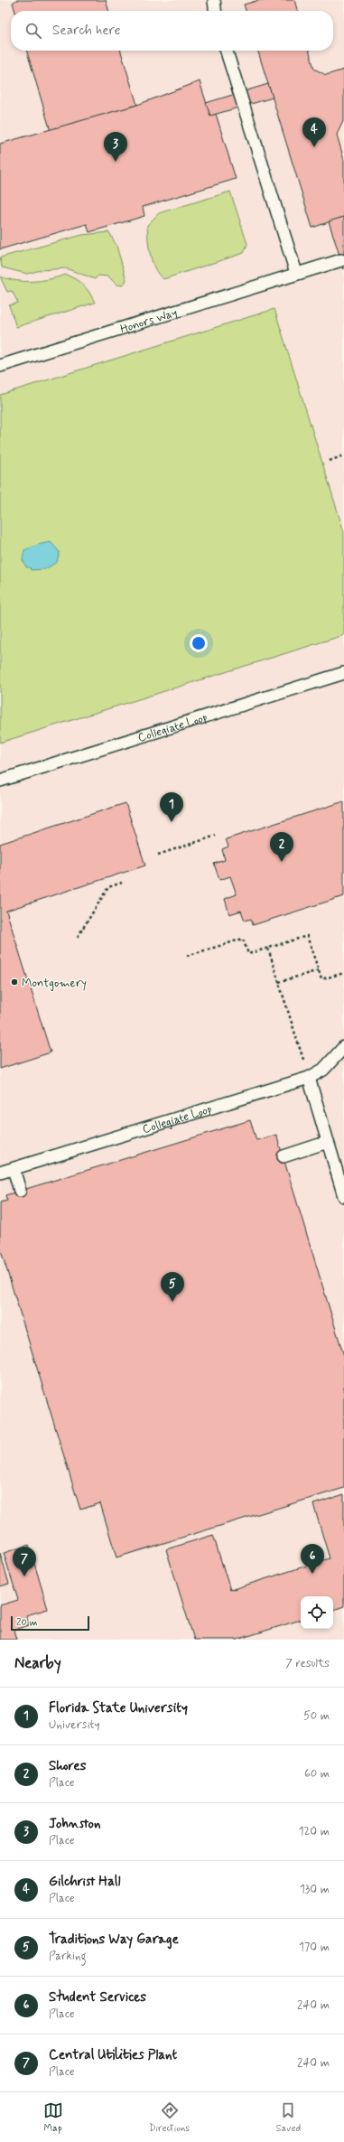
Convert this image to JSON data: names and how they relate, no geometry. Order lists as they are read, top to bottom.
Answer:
{
  "streets": {
    "lane": ["Honors Way", "Collegiate Loop"]
  },
  "places": ["Montgomery"],
  "scale_bar": "20 m",
  "page": {
    "search": "Search here",
    "pins": [
      "4",
      "3",
      "1",
      "2",
      "5",
      "6",
      "7"
    ],
    "scale": "20 m",
    "heading": ["Nearby", "7 results"],
    "list": [
      {
        "mark": "1",
        "name": "Florida State University",
        "note": "University",
        "value": "50 m"
      },
      {
        "mark": "2",
        "name": "Shores",
        "note": "Place",
        "value": "60 m"
      },
      {
        "mark": "3",
        "name": "Johnston",
        "note": "Place",
        "value": "120 m"
      },
      {
        "mark": "4",
        "name": "Gilchrist Hall",
        "note": "Place",
        "value": "130 m"
      },
      {
        "mark": "5",
        "name": "Traditions Way Garage",
        "note": "Parking",
        "value": "170 m"
      },
      {
        "mark": "6",
        "name": "Student Services",
        "note": "Place",
        "value": "240 m"
      },
      {
        "mark": "7",
        "name": "Central Utilities Plant",
        "note": "Place",
        "value": "240 m"
      }
    ],
    "nav": ["Map", "Directions", "Saved"]
  }
}
